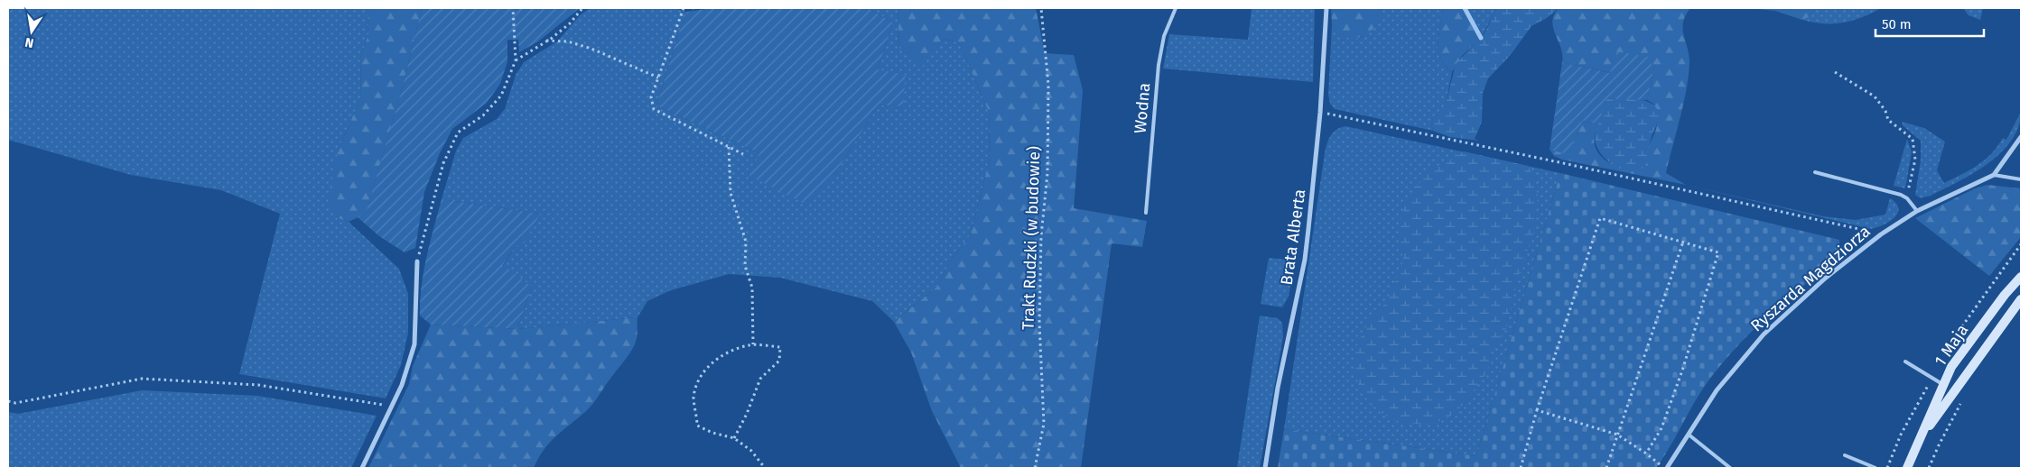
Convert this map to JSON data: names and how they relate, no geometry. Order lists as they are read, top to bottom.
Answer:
{
  "streets": {
    "street": ["Brata Alberta", "Ryszarda Magdziorza", "1 Maja"],
    "lane": ["Wodna"],
    "path": ["Trakt Rudzki (w budowie)"]
  },
  "scale_bar": "50 m",
  "north": "bottom"
}
